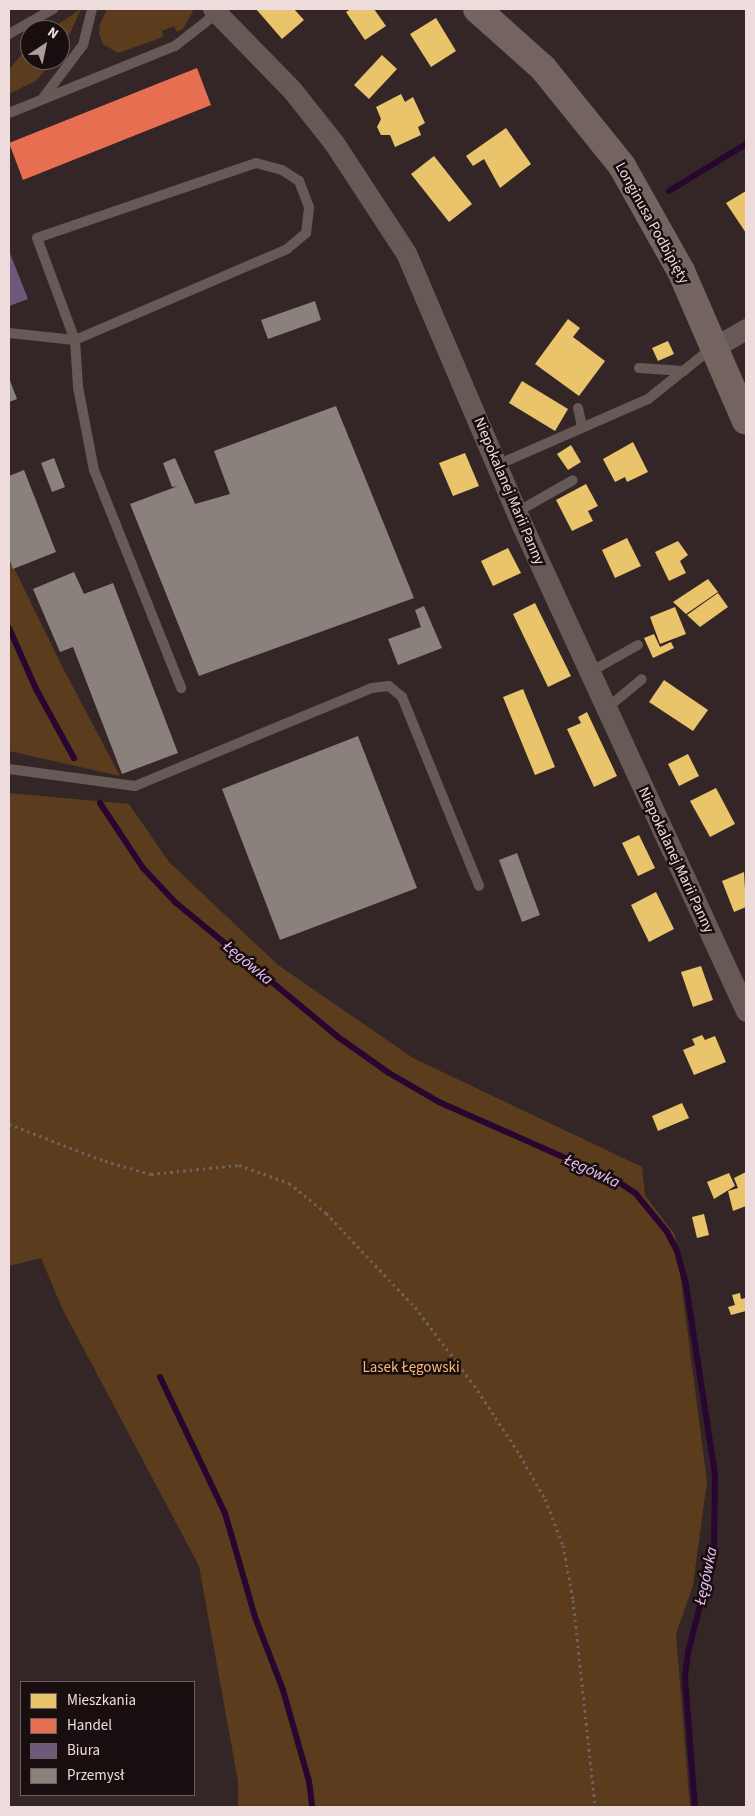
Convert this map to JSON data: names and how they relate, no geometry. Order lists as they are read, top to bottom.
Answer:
{
  "streets": {
    "street": ["Longinusa Podbipięty", "Niepokalanej Marii Panny"]
  },
  "water": ["Łęgówka"],
  "parks": ["Lasek Łęgowski"],
  "legend": [
    "Mieszkania",
    "Handel",
    "Biura",
    "Przemysł"
  ],
  "north": "top right"
}
